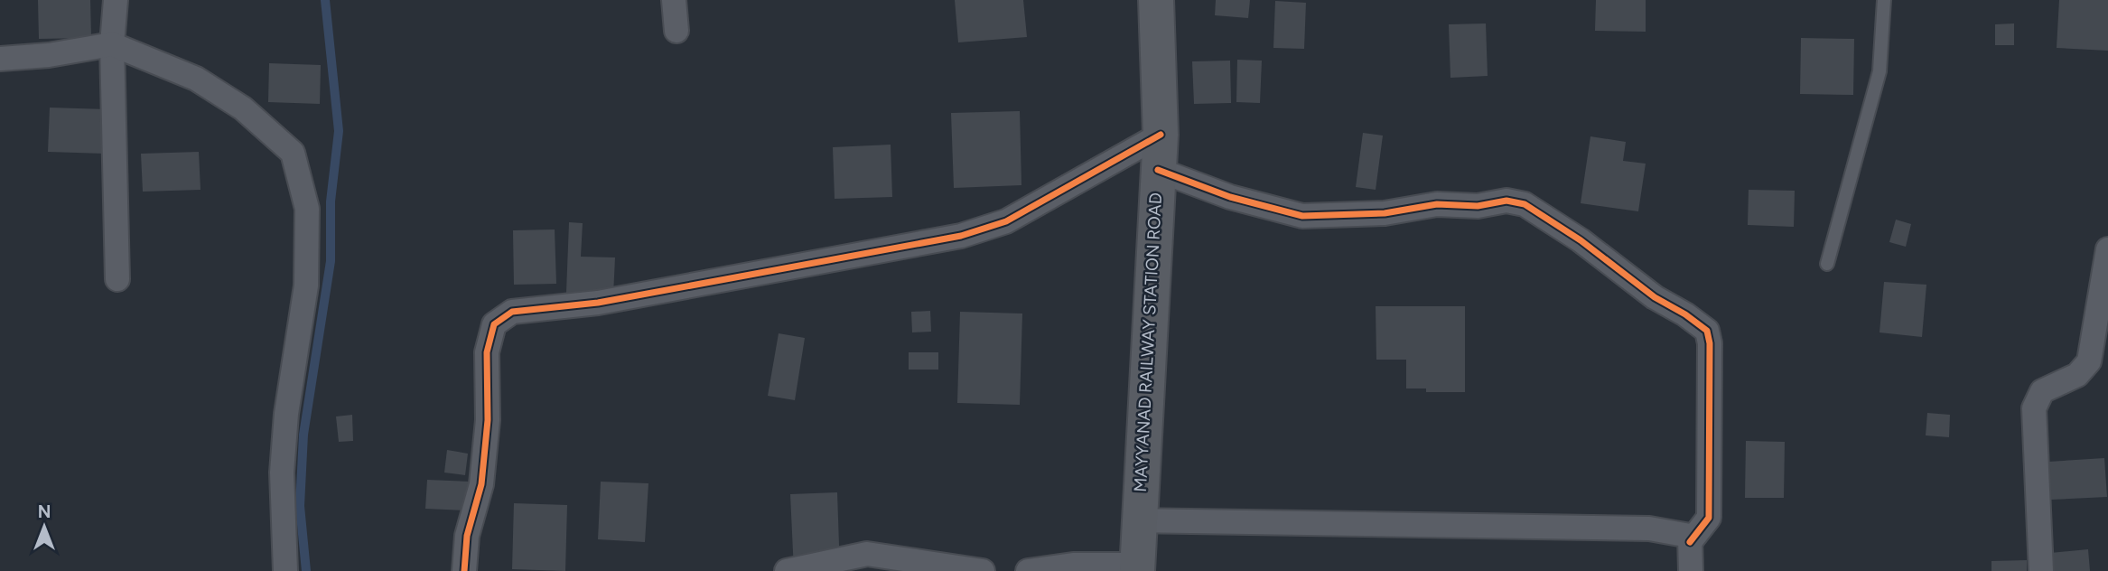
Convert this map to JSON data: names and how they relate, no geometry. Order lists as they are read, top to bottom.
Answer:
{
  "streets": {
    "main road": ["MAYYANAD RAILWAY STATION ROAD"]
  },
  "north": "top"
}
